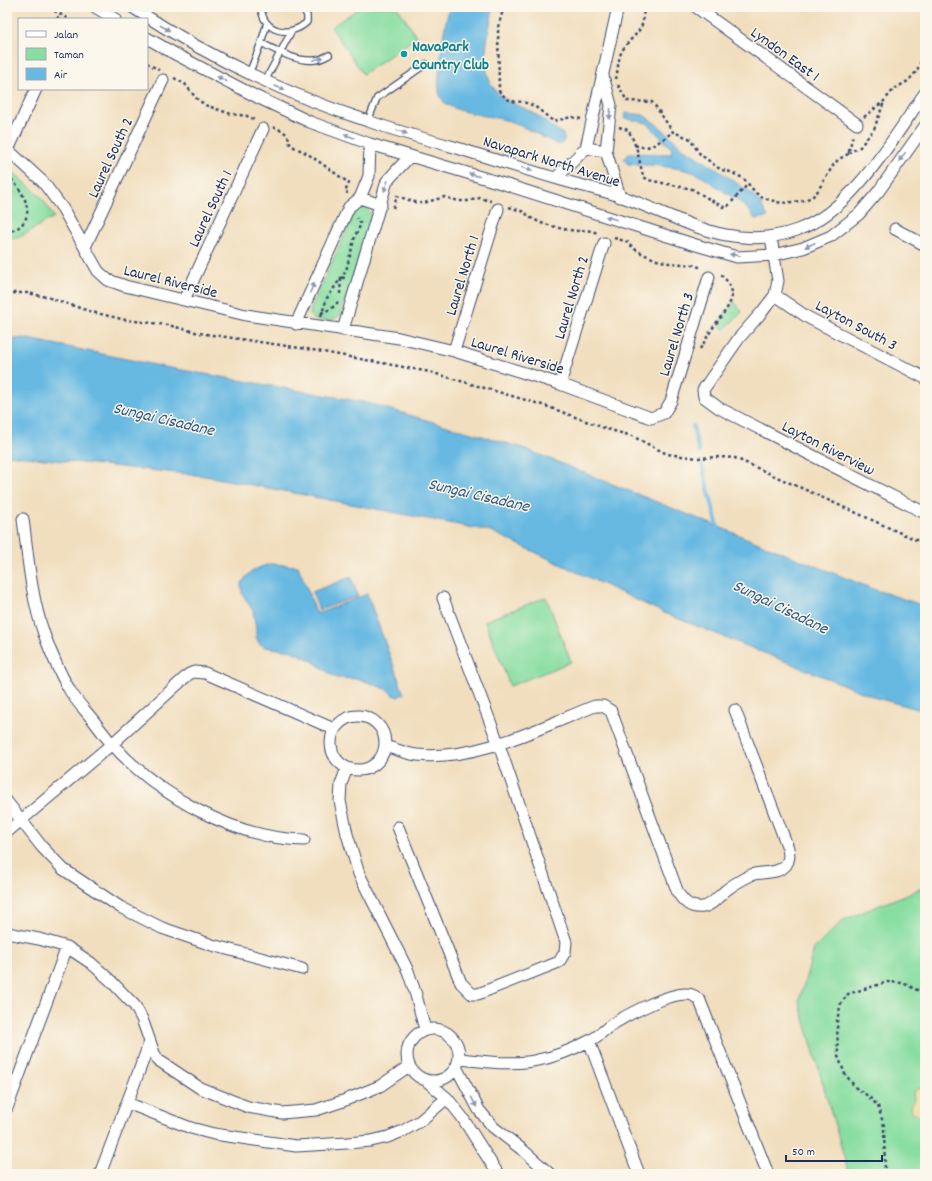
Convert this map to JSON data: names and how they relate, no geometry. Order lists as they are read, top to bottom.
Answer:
{
  "streets": {
    "street": [
      "Lyndon East 1",
      "Laurel South 2",
      "Navapark North Avenue",
      "Laurel South 1",
      "Laurel North 1",
      "Laurel Riverside",
      "Laurel North 2",
      "Layton South 3",
      "Laurel North 3",
      "Layton Riverview"
    ]
  },
  "crossings": [
    ["Laurel South 2", "Laurel Riverside"],
    ["Laurel South 1", "Laurel Riverside"],
    ["Laurel North 1", "Laurel Riverside"],
    ["Laurel Riverside", "Laurel North 2"],
    ["Laurel Riverside", "Laurel North 3"],
    ["Layton South 3", "Layton Riverview"]
  ],
  "water": ["Sungai Cisadane"],
  "places": ["NavaPark Country Club"],
  "legend": ["Jalan", "Taman", "Air"],
  "scale_bar": "50 m"
}
